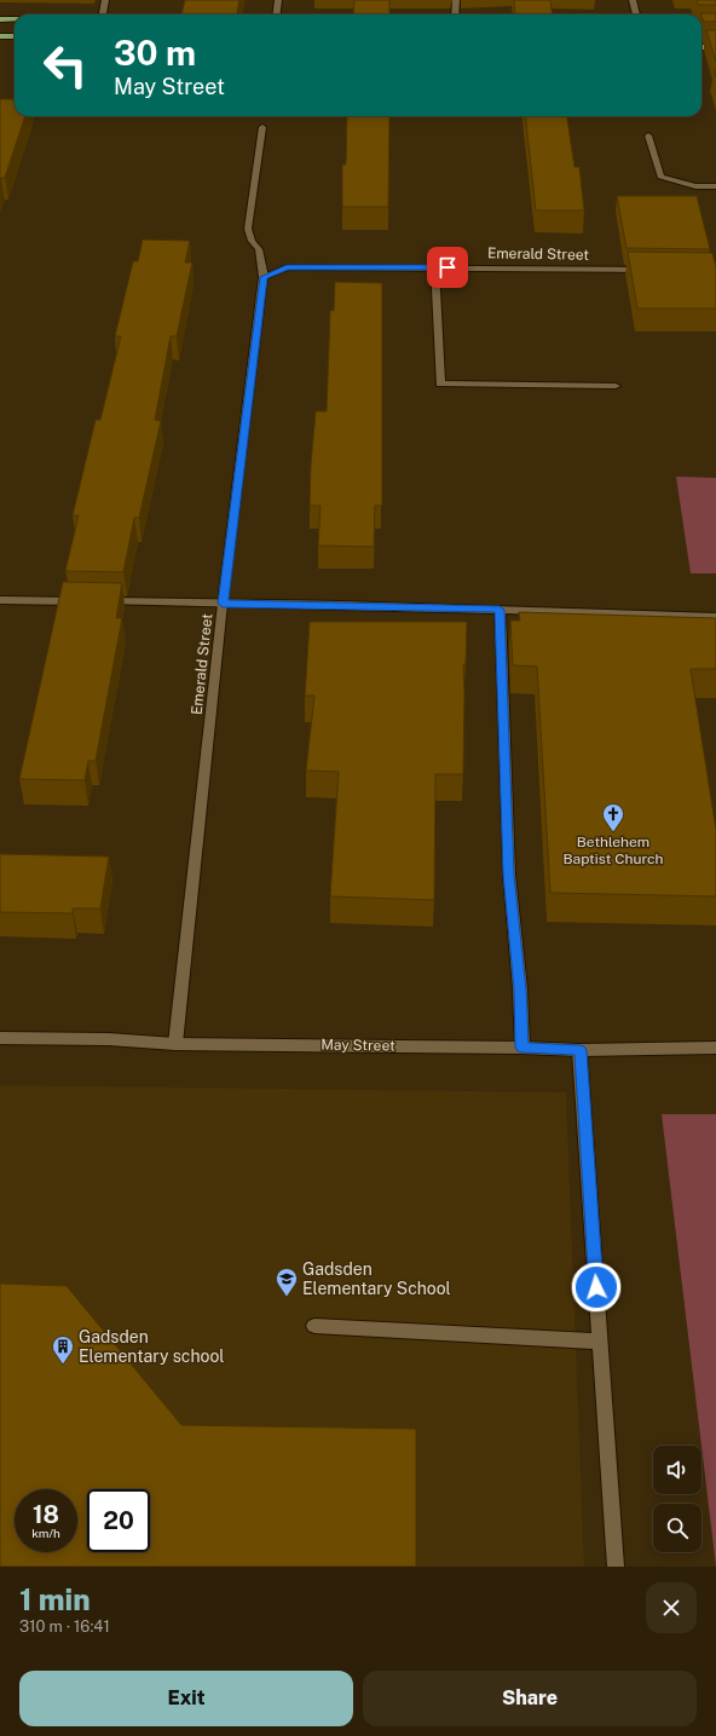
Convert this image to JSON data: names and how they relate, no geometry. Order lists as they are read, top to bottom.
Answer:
{
  "streets": {
    "street": ["Emerald Street", "May Street"]
  },
  "crossings": [
    ["Emerald Street", "May Street"]
  ],
  "places": {
    "church": ["Bethlehem Baptist Church"],
    "school or university": ["Gadsden Elementary School"],
    "building": ["Gadsden Elementary school"]
  },
  "page": {
    "turn": ["30 m", "May Street"],
    "speed": "18 km/h",
    "limit": "20",
    "heading": ["1 min", "310 m · 16:41"],
    "buttons": ["Exit", "Share"]
  }
}
